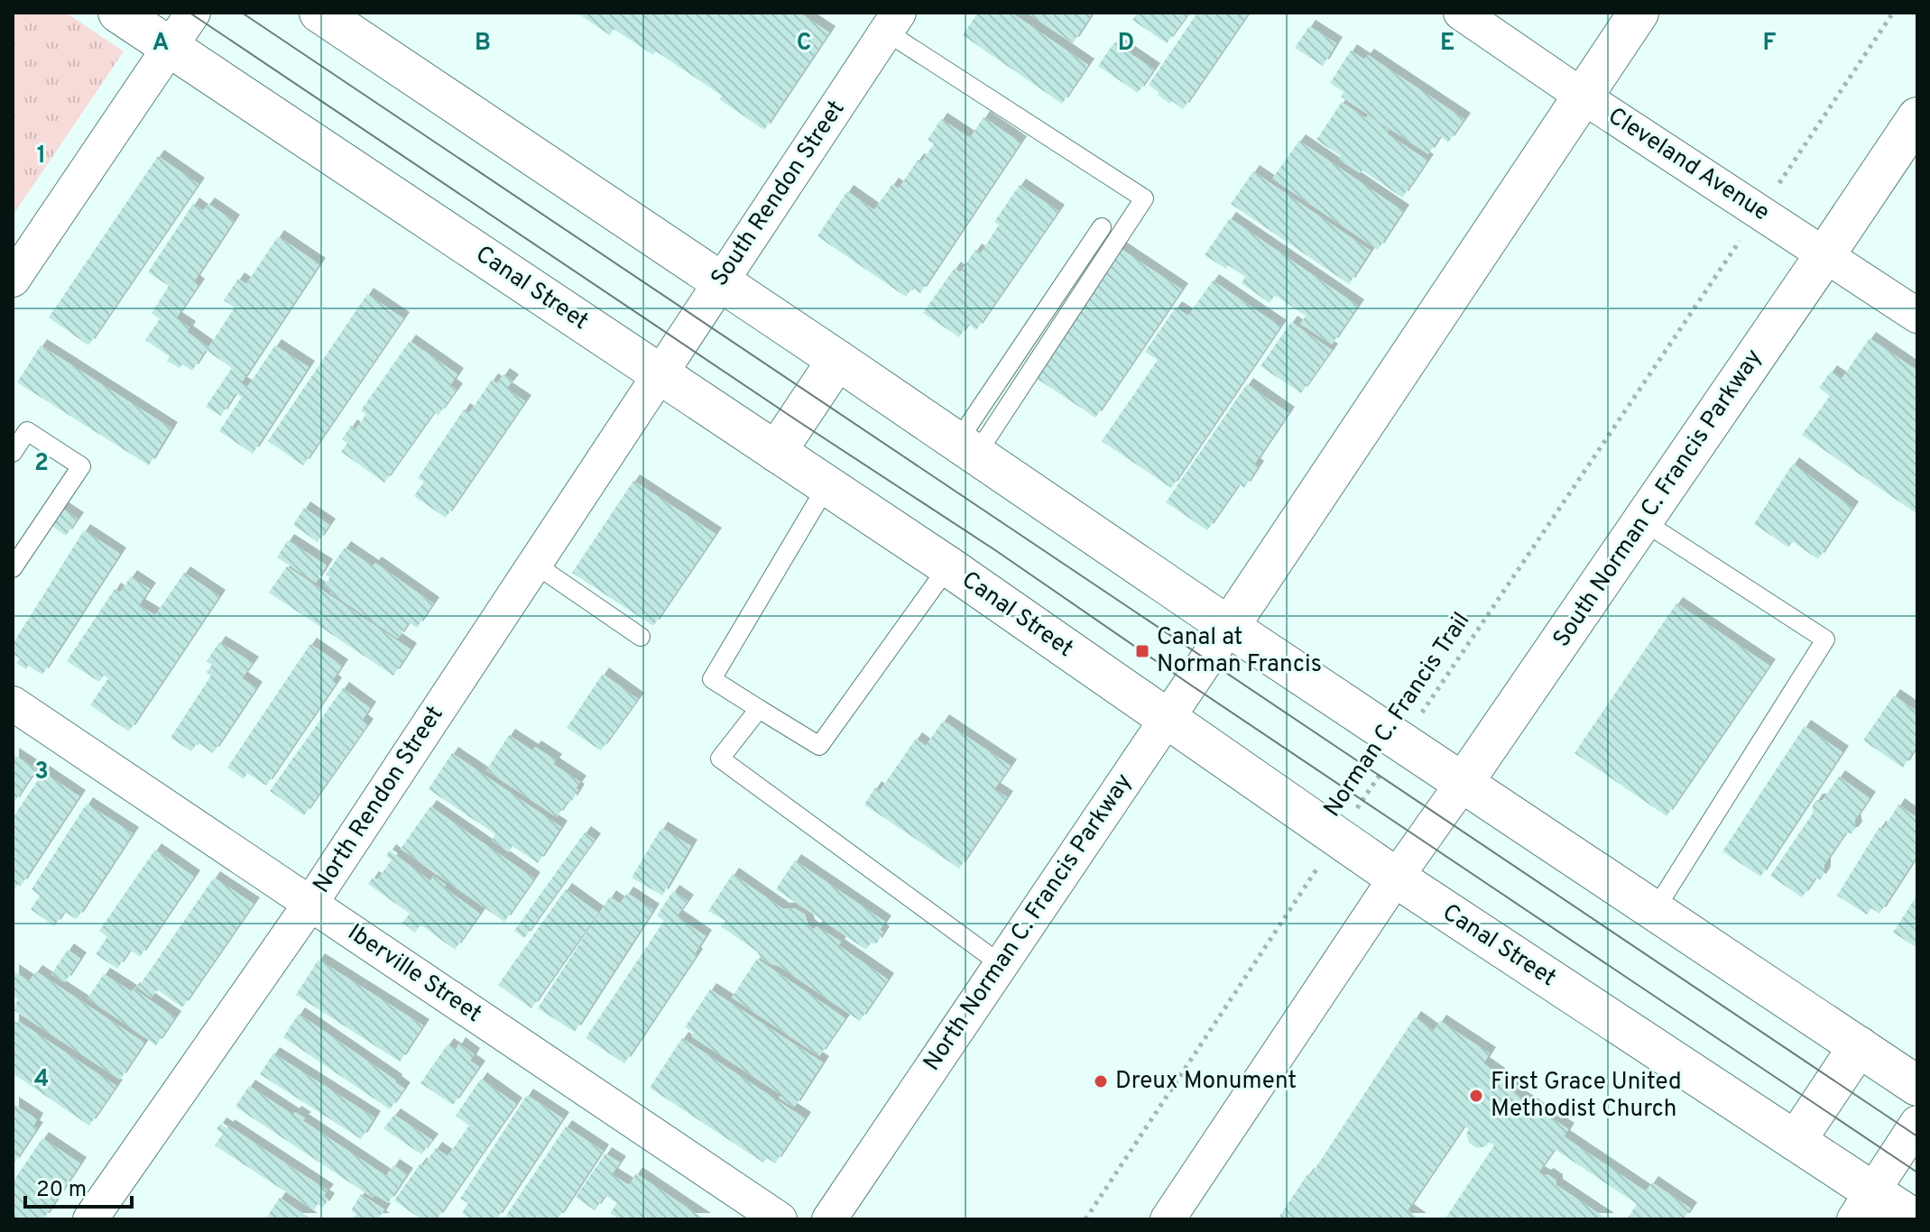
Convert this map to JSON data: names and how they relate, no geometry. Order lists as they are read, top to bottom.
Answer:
{
  "streets": {
    "main road": ["Canal Street", "South Norman C. Francis Parkway"],
    "street": [
      "Cleveland Avenue",
      "South Rendon Street",
      "North Rendon Street",
      "North Norman C. Francis Parkway",
      "Iberville Street"
    ],
    "path": ["Norman C. Francis Trail"]
  },
  "crossings": [
    ["Cleveland Avenue", "South Norman C. Francis Parkway"],
    ["South Rendon Street", "Canal Street"],
    ["South Rendon Street", "North Rendon Street"],
    ["Canal Street", "South Norman C. Francis Parkway"],
    ["Canal Street", "Norman C. Francis Trail"],
    ["Canal Street", "North Rendon Street"],
    ["Canal Street", "North Norman C. Francis Parkway"],
    ["North Rendon Street", "Iberville Street"]
  ],
  "places": {
    "transit": ["Canal at Norman Francis"],
    "other": ["Dreux Monument", "First Grace United Methodist Church"]
  },
  "scale_bar": "20 m",
  "grid": {
    "columns": [
      "A",
      "B",
      "C",
      "D",
      "E",
      "F"
    ],
    "rows": [
      "1",
      "2",
      "3",
      "4"
    ]
  }
}
